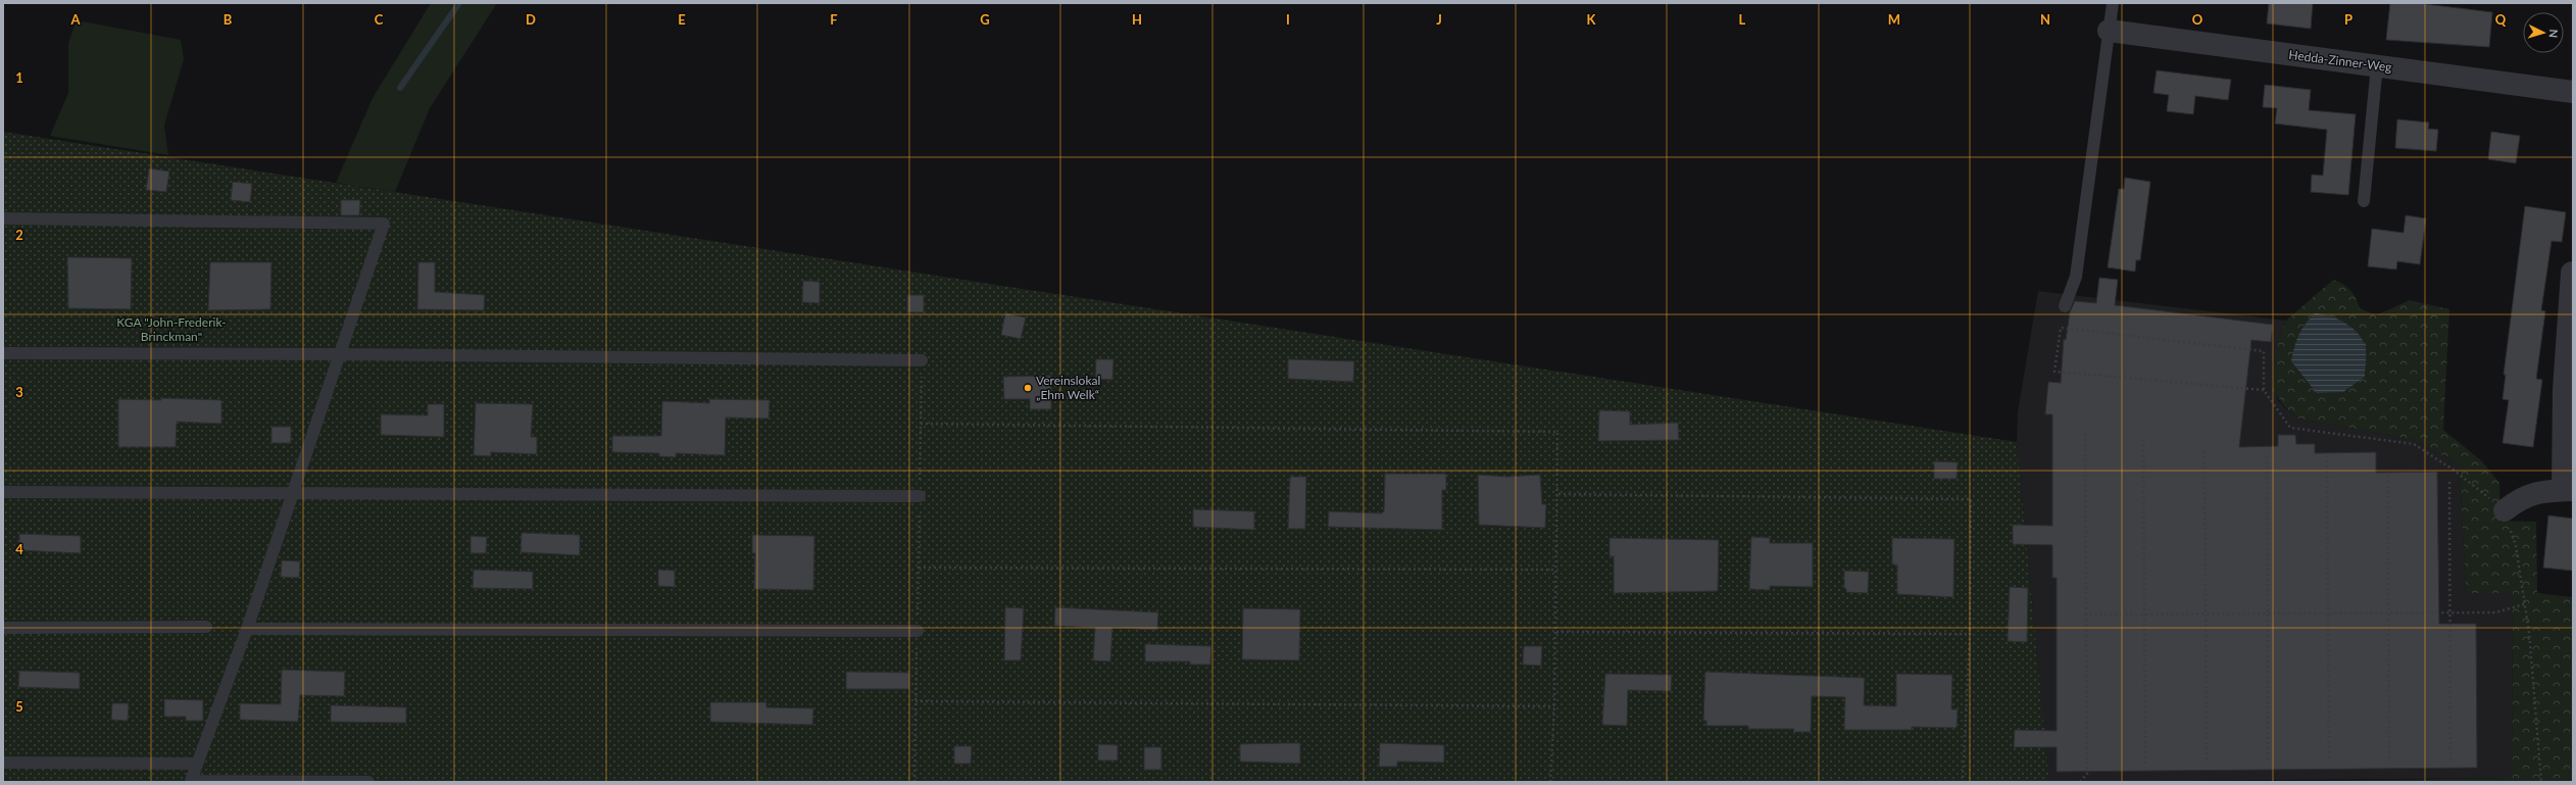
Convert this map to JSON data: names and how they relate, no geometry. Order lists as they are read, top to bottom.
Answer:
{
  "streets": {
    "street": ["Hedda-Zinner-Weg"]
  },
  "parks": ["KGA \"John-Frederik- Brinckman\""],
  "places": ["Vereinslokal „Ehm Welk“"],
  "north": "right",
  "grid": {
    "columns": [
      "A",
      "B",
      "C",
      "D",
      "E",
      "F",
      "G",
      "H",
      "I",
      "J",
      "K",
      "L",
      "M",
      "N",
      "O",
      "P",
      "Q"
    ],
    "rows": [
      "1",
      "2",
      "3",
      "4",
      "5"
    ]
  }
}
